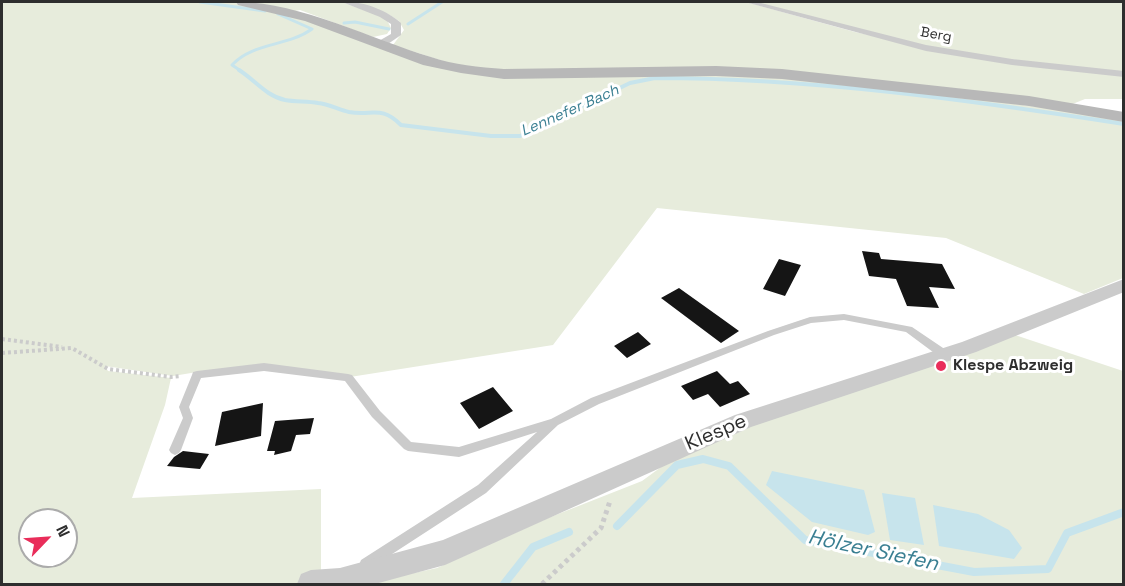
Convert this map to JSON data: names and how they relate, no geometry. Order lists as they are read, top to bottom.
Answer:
{
  "streets": {
    "street": ["Berg", "Klespe"]
  },
  "water": ["Lennefer Bach", "Hölzer Siefen"],
  "places": ["Klespe Abzweig"],
  "north": "top right"
}
